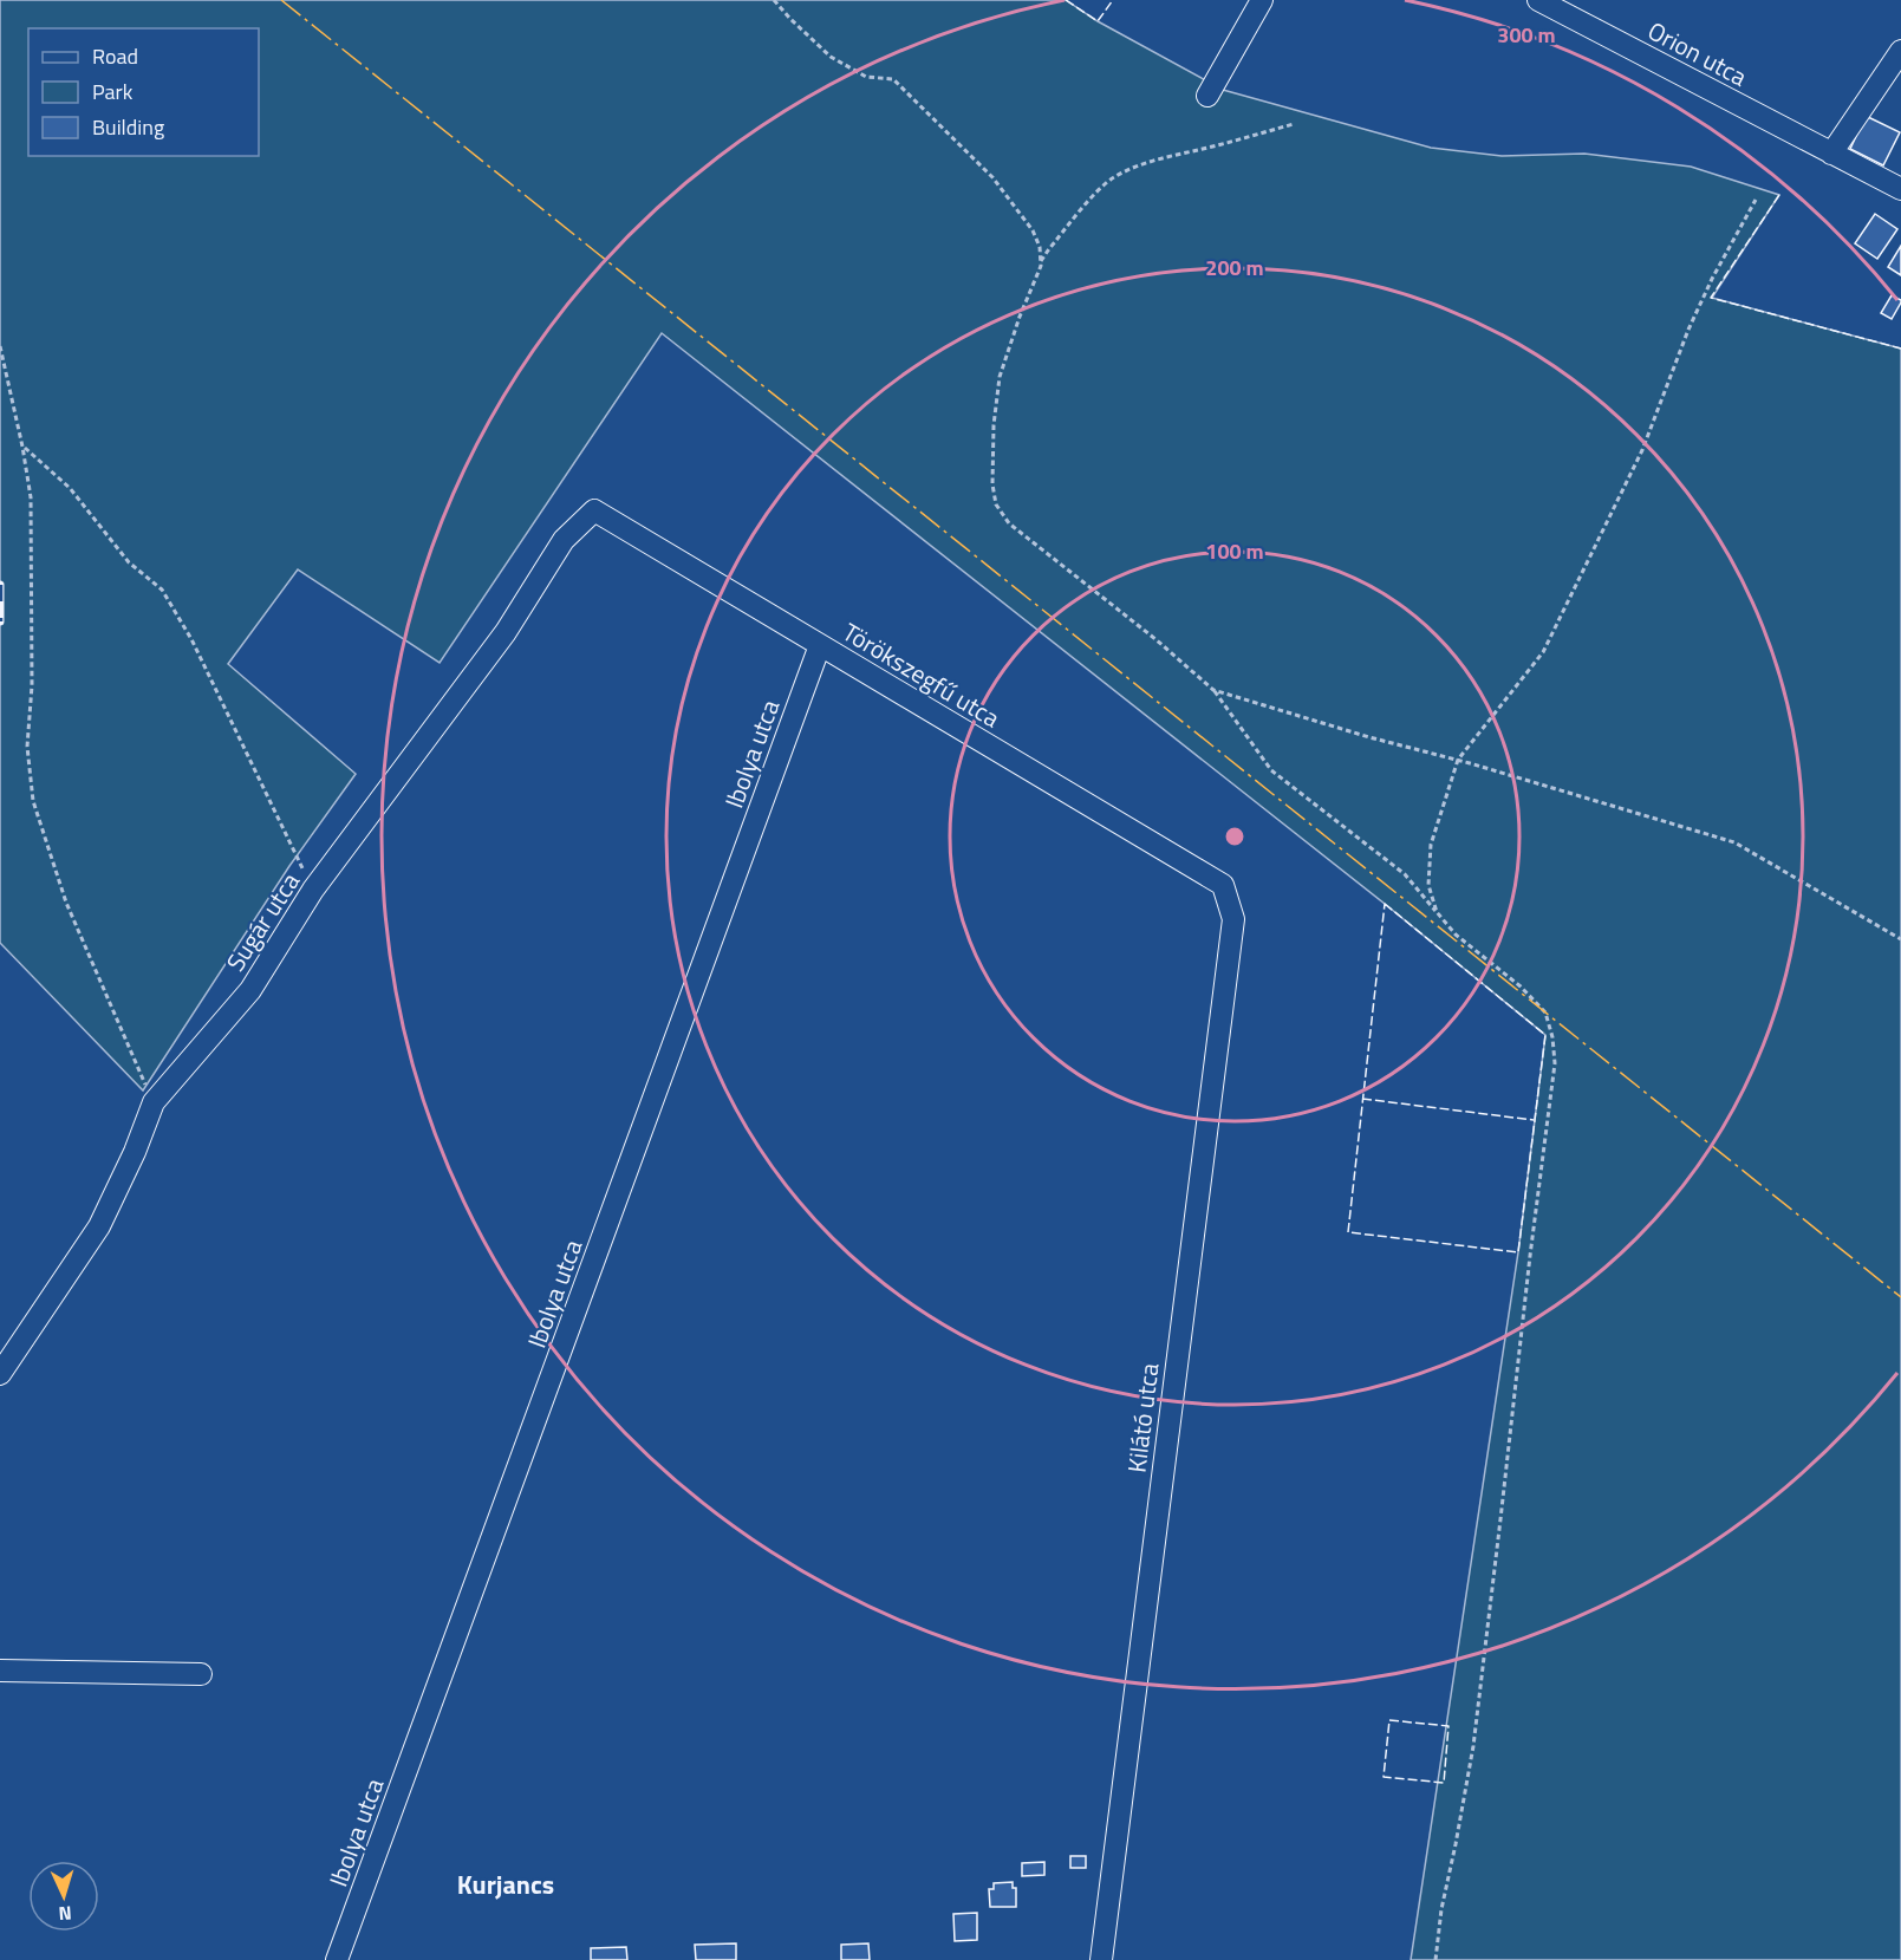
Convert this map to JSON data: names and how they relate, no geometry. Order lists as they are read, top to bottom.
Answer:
{
  "streets": {
    "street": [
      "Orion utca",
      "Törökszegfű utca",
      "Ibolya utca",
      "Sugár utca",
      "Kilátó utca"
    ]
  },
  "crossings": [
    ["Törökszegfű utca", "Ibolya utca"],
    ["Törökszegfű utca", "Sugár utca"],
    ["Törökszegfű utca", "Kilátó utca"]
  ],
  "districts": ["Kurjancs"],
  "legend": ["Road", "Park", "Building"],
  "north": "bottom",
  "rings": ["300 m", "200 m", "100 m"]
}
